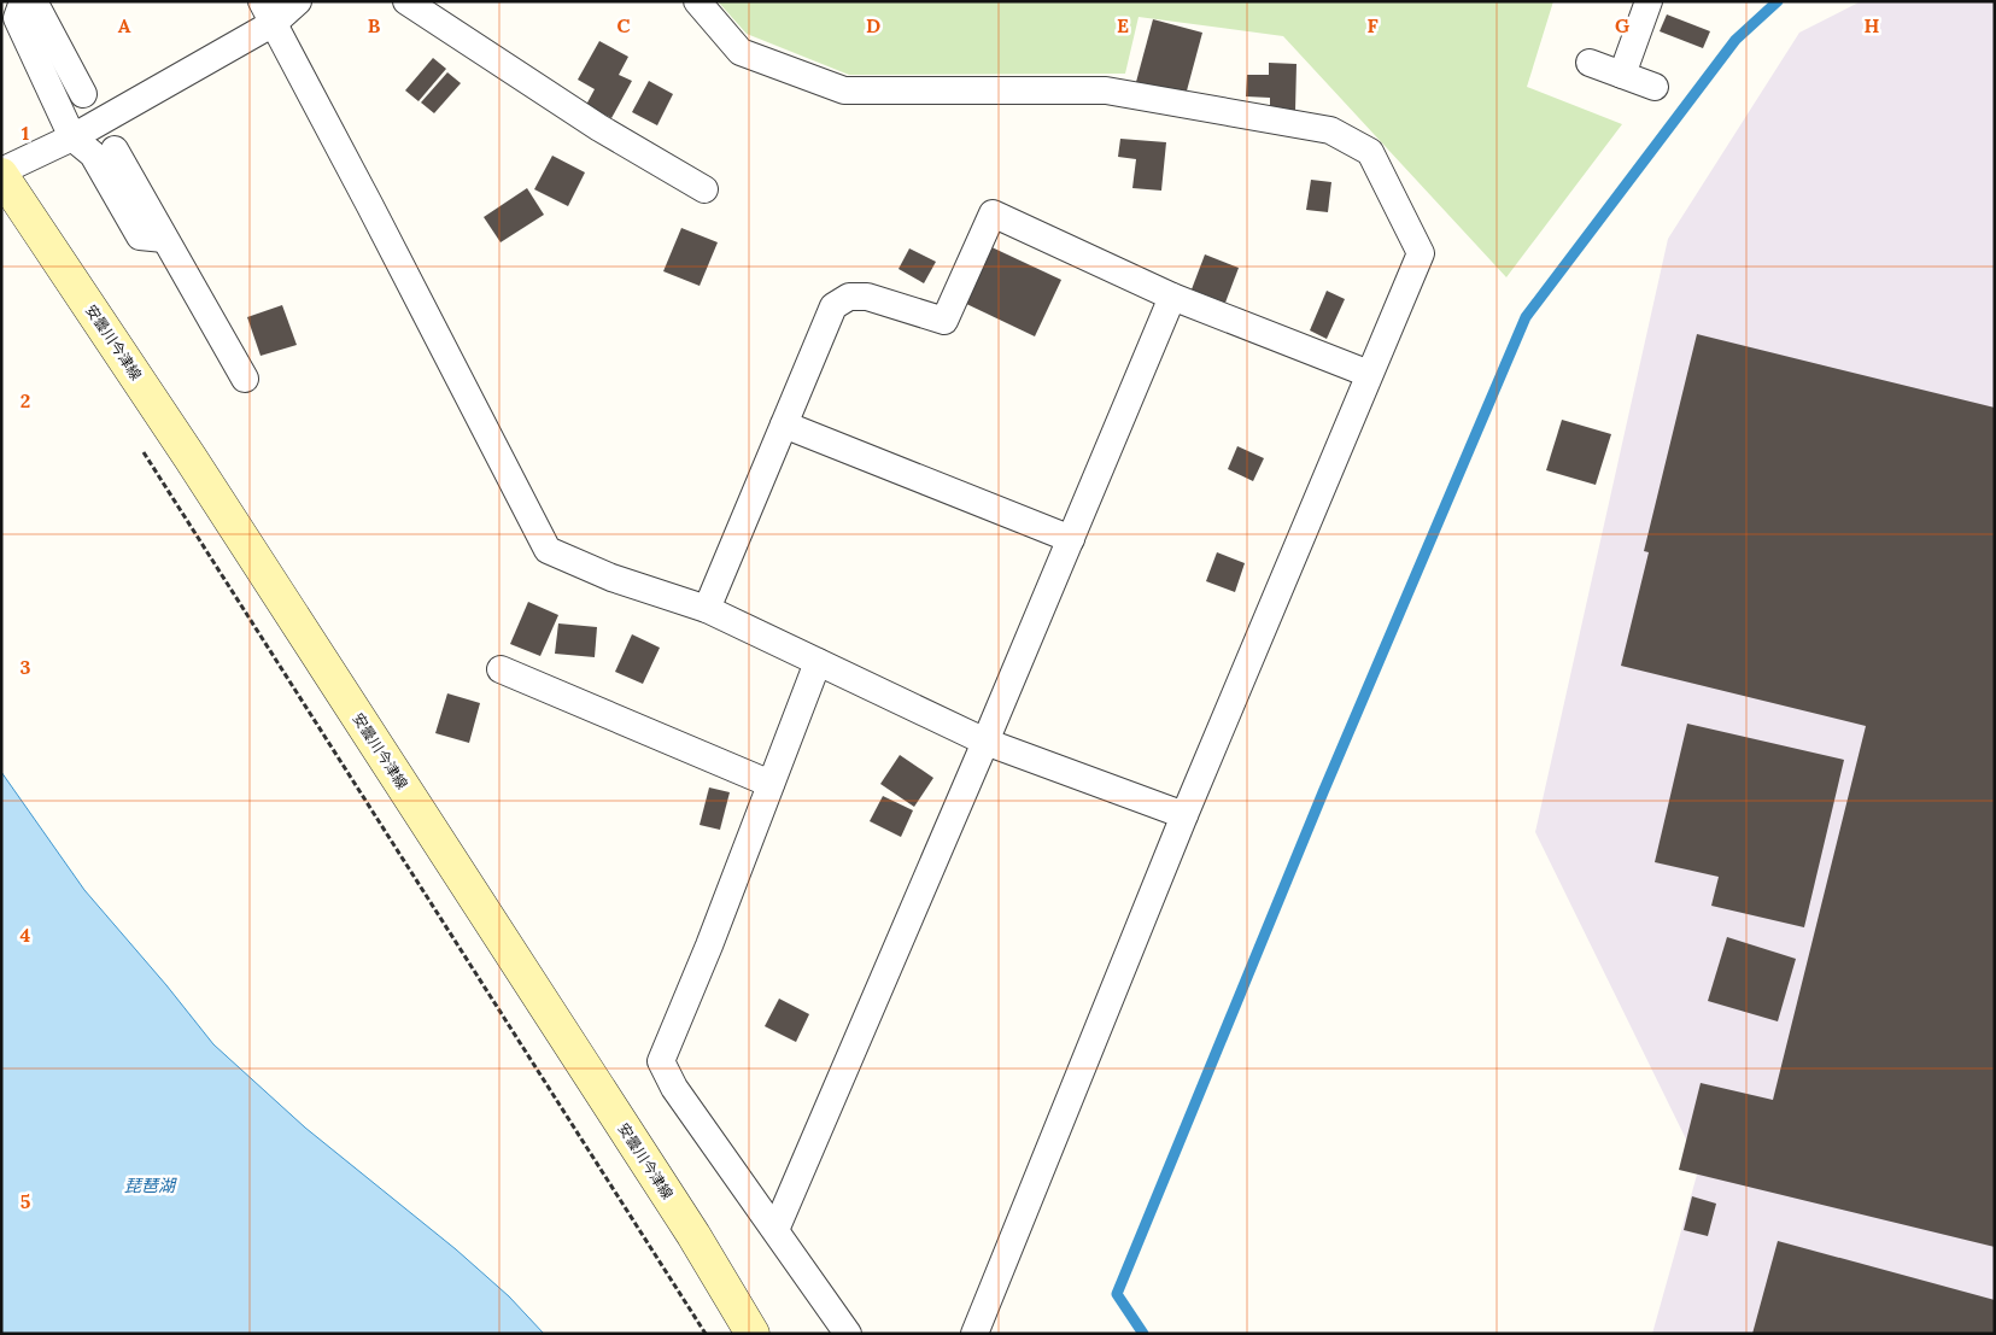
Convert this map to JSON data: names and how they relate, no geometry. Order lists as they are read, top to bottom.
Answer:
{
  "streets": {
    "main road": ["安曇川今津線"]
  },
  "water": ["琵琶湖"],
  "grid": {
    "columns": [
      "A",
      "B",
      "C",
      "D",
      "E",
      "F",
      "G",
      "H"
    ],
    "rows": [
      "1",
      "2",
      "3",
      "4",
      "5"
    ]
  }
}
